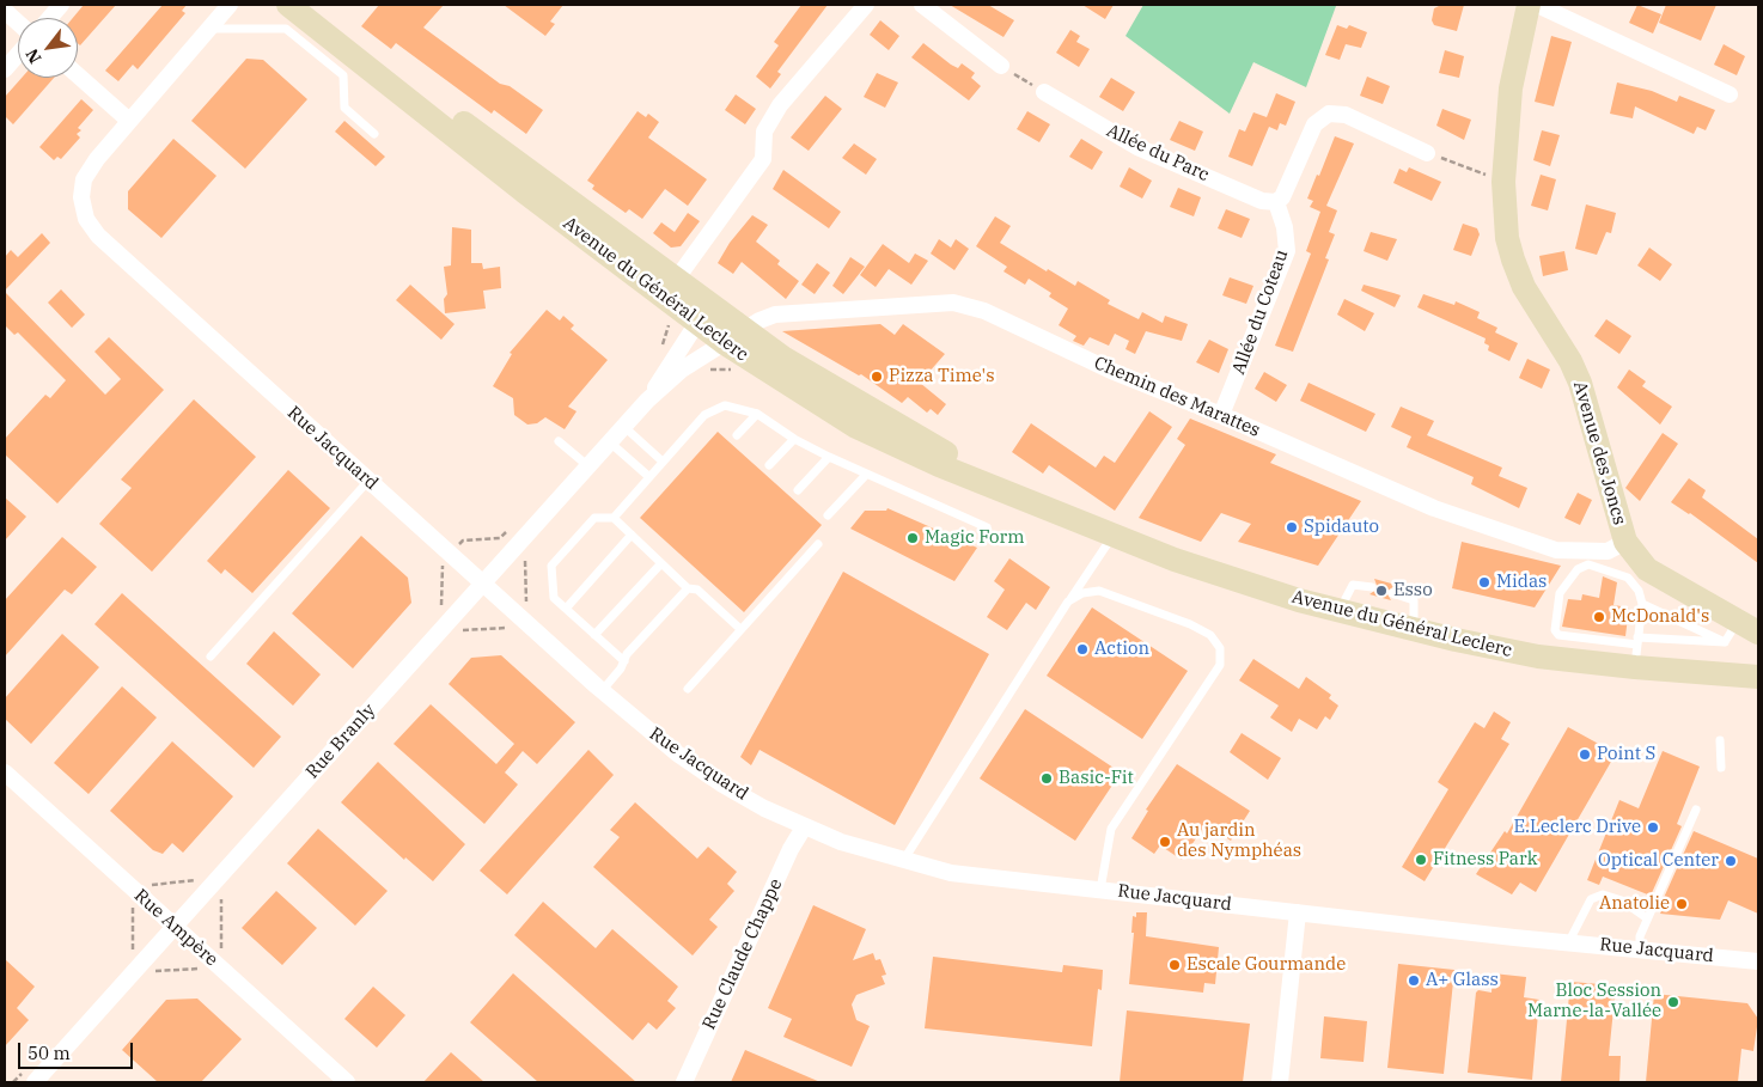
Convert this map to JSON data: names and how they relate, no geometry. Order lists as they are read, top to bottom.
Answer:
{
  "streets": {
    "main road": ["Avenue du Général Leclerc", "Avenue des Joncs"],
    "street": [
      "Allée du Parc",
      "Allée du Coteau",
      "Chemin des Marattes",
      "Rue Jacquard",
      "Rue Branly",
      "Rue Ampère",
      "Rue Claude Chappe"
    ]
  },
  "crossings": [
    ["Allée du Parc", "Allée du Coteau"],
    ["Avenue du Général Leclerc", "Chemin des Marattes"],
    ["Avenue du Général Leclerc", "Rue Branly"],
    ["Allée du Coteau", "Chemin des Marattes"],
    ["Chemin des Marattes", "Avenue des Joncs"],
    ["Chemin des Marattes", "Rue Branly"],
    ["Rue Jacquard", "Rue Branly"],
    ["Rue Jacquard", "Rue Claude Chappe"],
    ["Rue Branly", "Rue Ampère"]
  ],
  "places": [
    "Pizza Time's",
    "Spidauto",
    "Magic Form",
    "Midas",
    "Esso",
    "McDonald's",
    "Action",
    "Point S",
    "Basic-Fit",
    "E.Leclerc Drive",
    "Au jardin des Nymphéas",
    "Fitness Park",
    "Optical Center",
    "Anatolie",
    "Escale Gourmande",
    "A+ Glass",
    "Bloc Session Marne-la-Vallée"
  ],
  "scale_bar": "50 m",
  "north": "bottom left"
}
